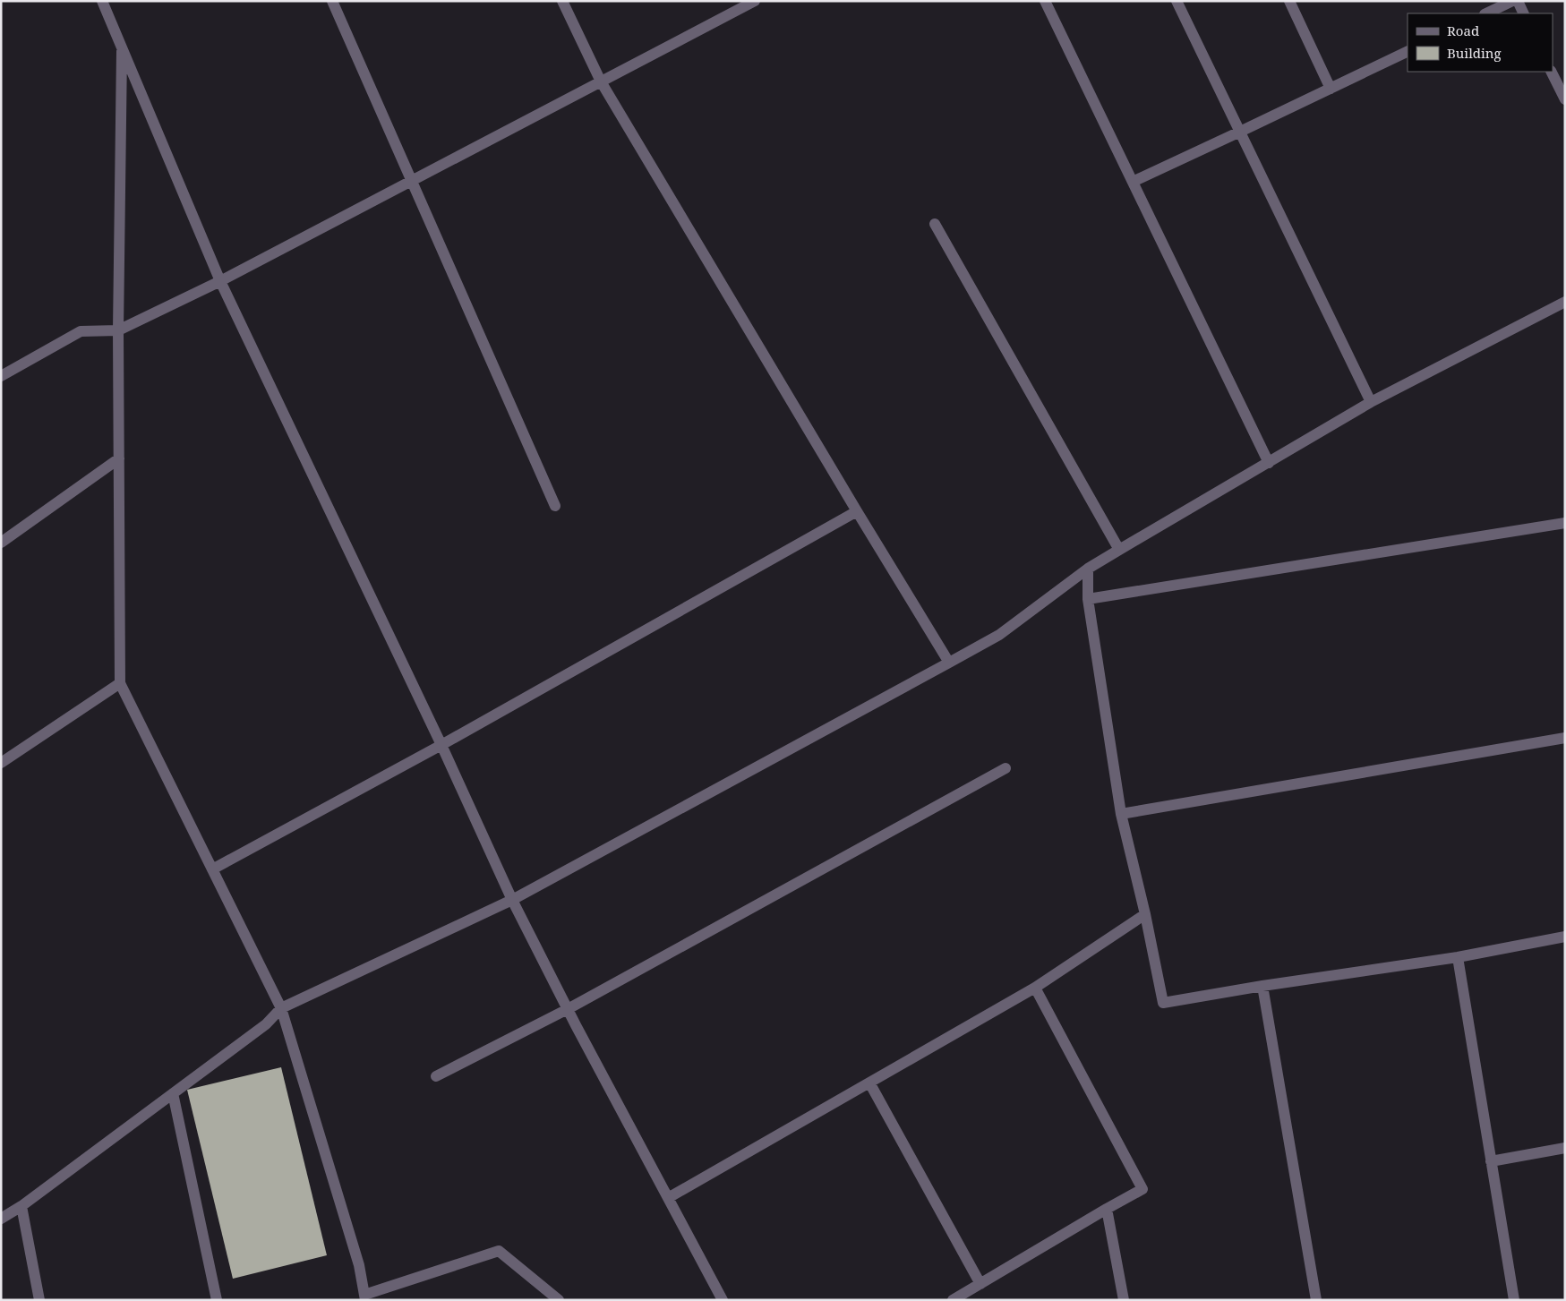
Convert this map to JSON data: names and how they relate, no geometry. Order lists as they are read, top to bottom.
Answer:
{
  "legend": ["Road", "Building"]
}
